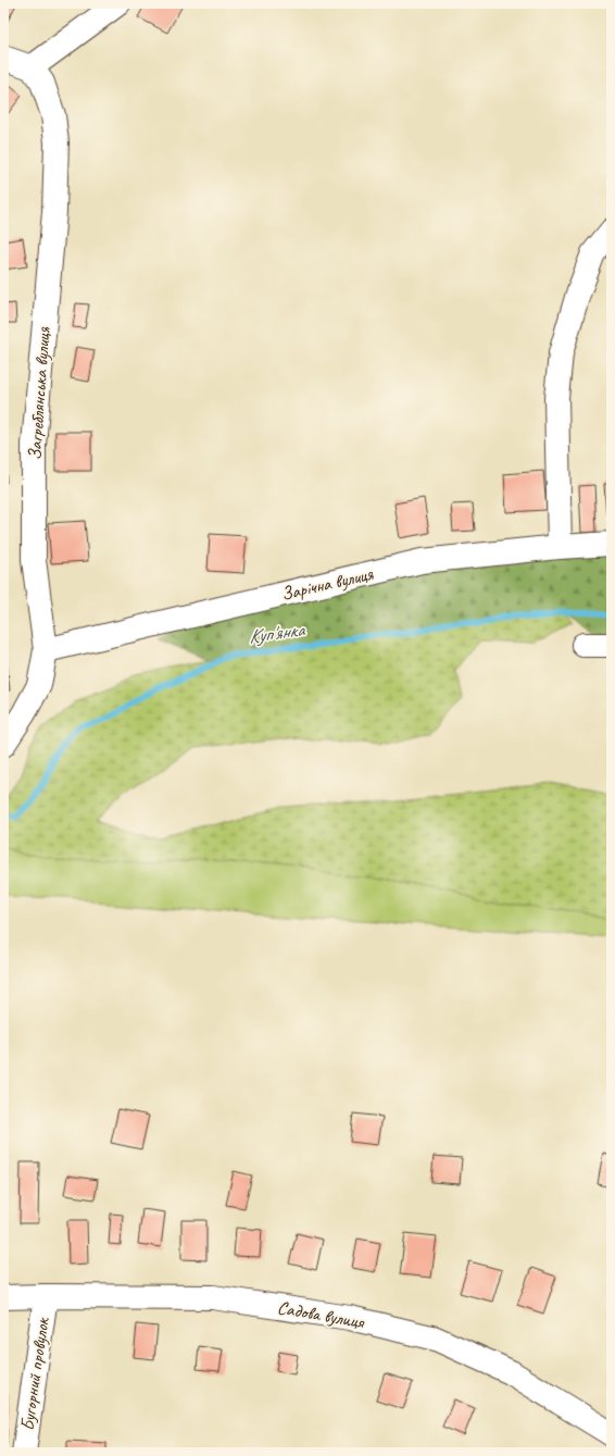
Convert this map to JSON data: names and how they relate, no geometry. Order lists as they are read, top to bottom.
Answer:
{
  "streets": {
    "street": [
      "Загреблянська вулиця",
      "Зарічна вулиця",
      "Садова вулиця",
      "Бугорний провулок"
    ]
  },
  "crossings": [
    ["Загреблянська вулиця", "Зарічна вулиця"],
    ["Садова вулиця", "Бугорний провулок"]
  ],
  "water": ["Куп'янка"]
}
